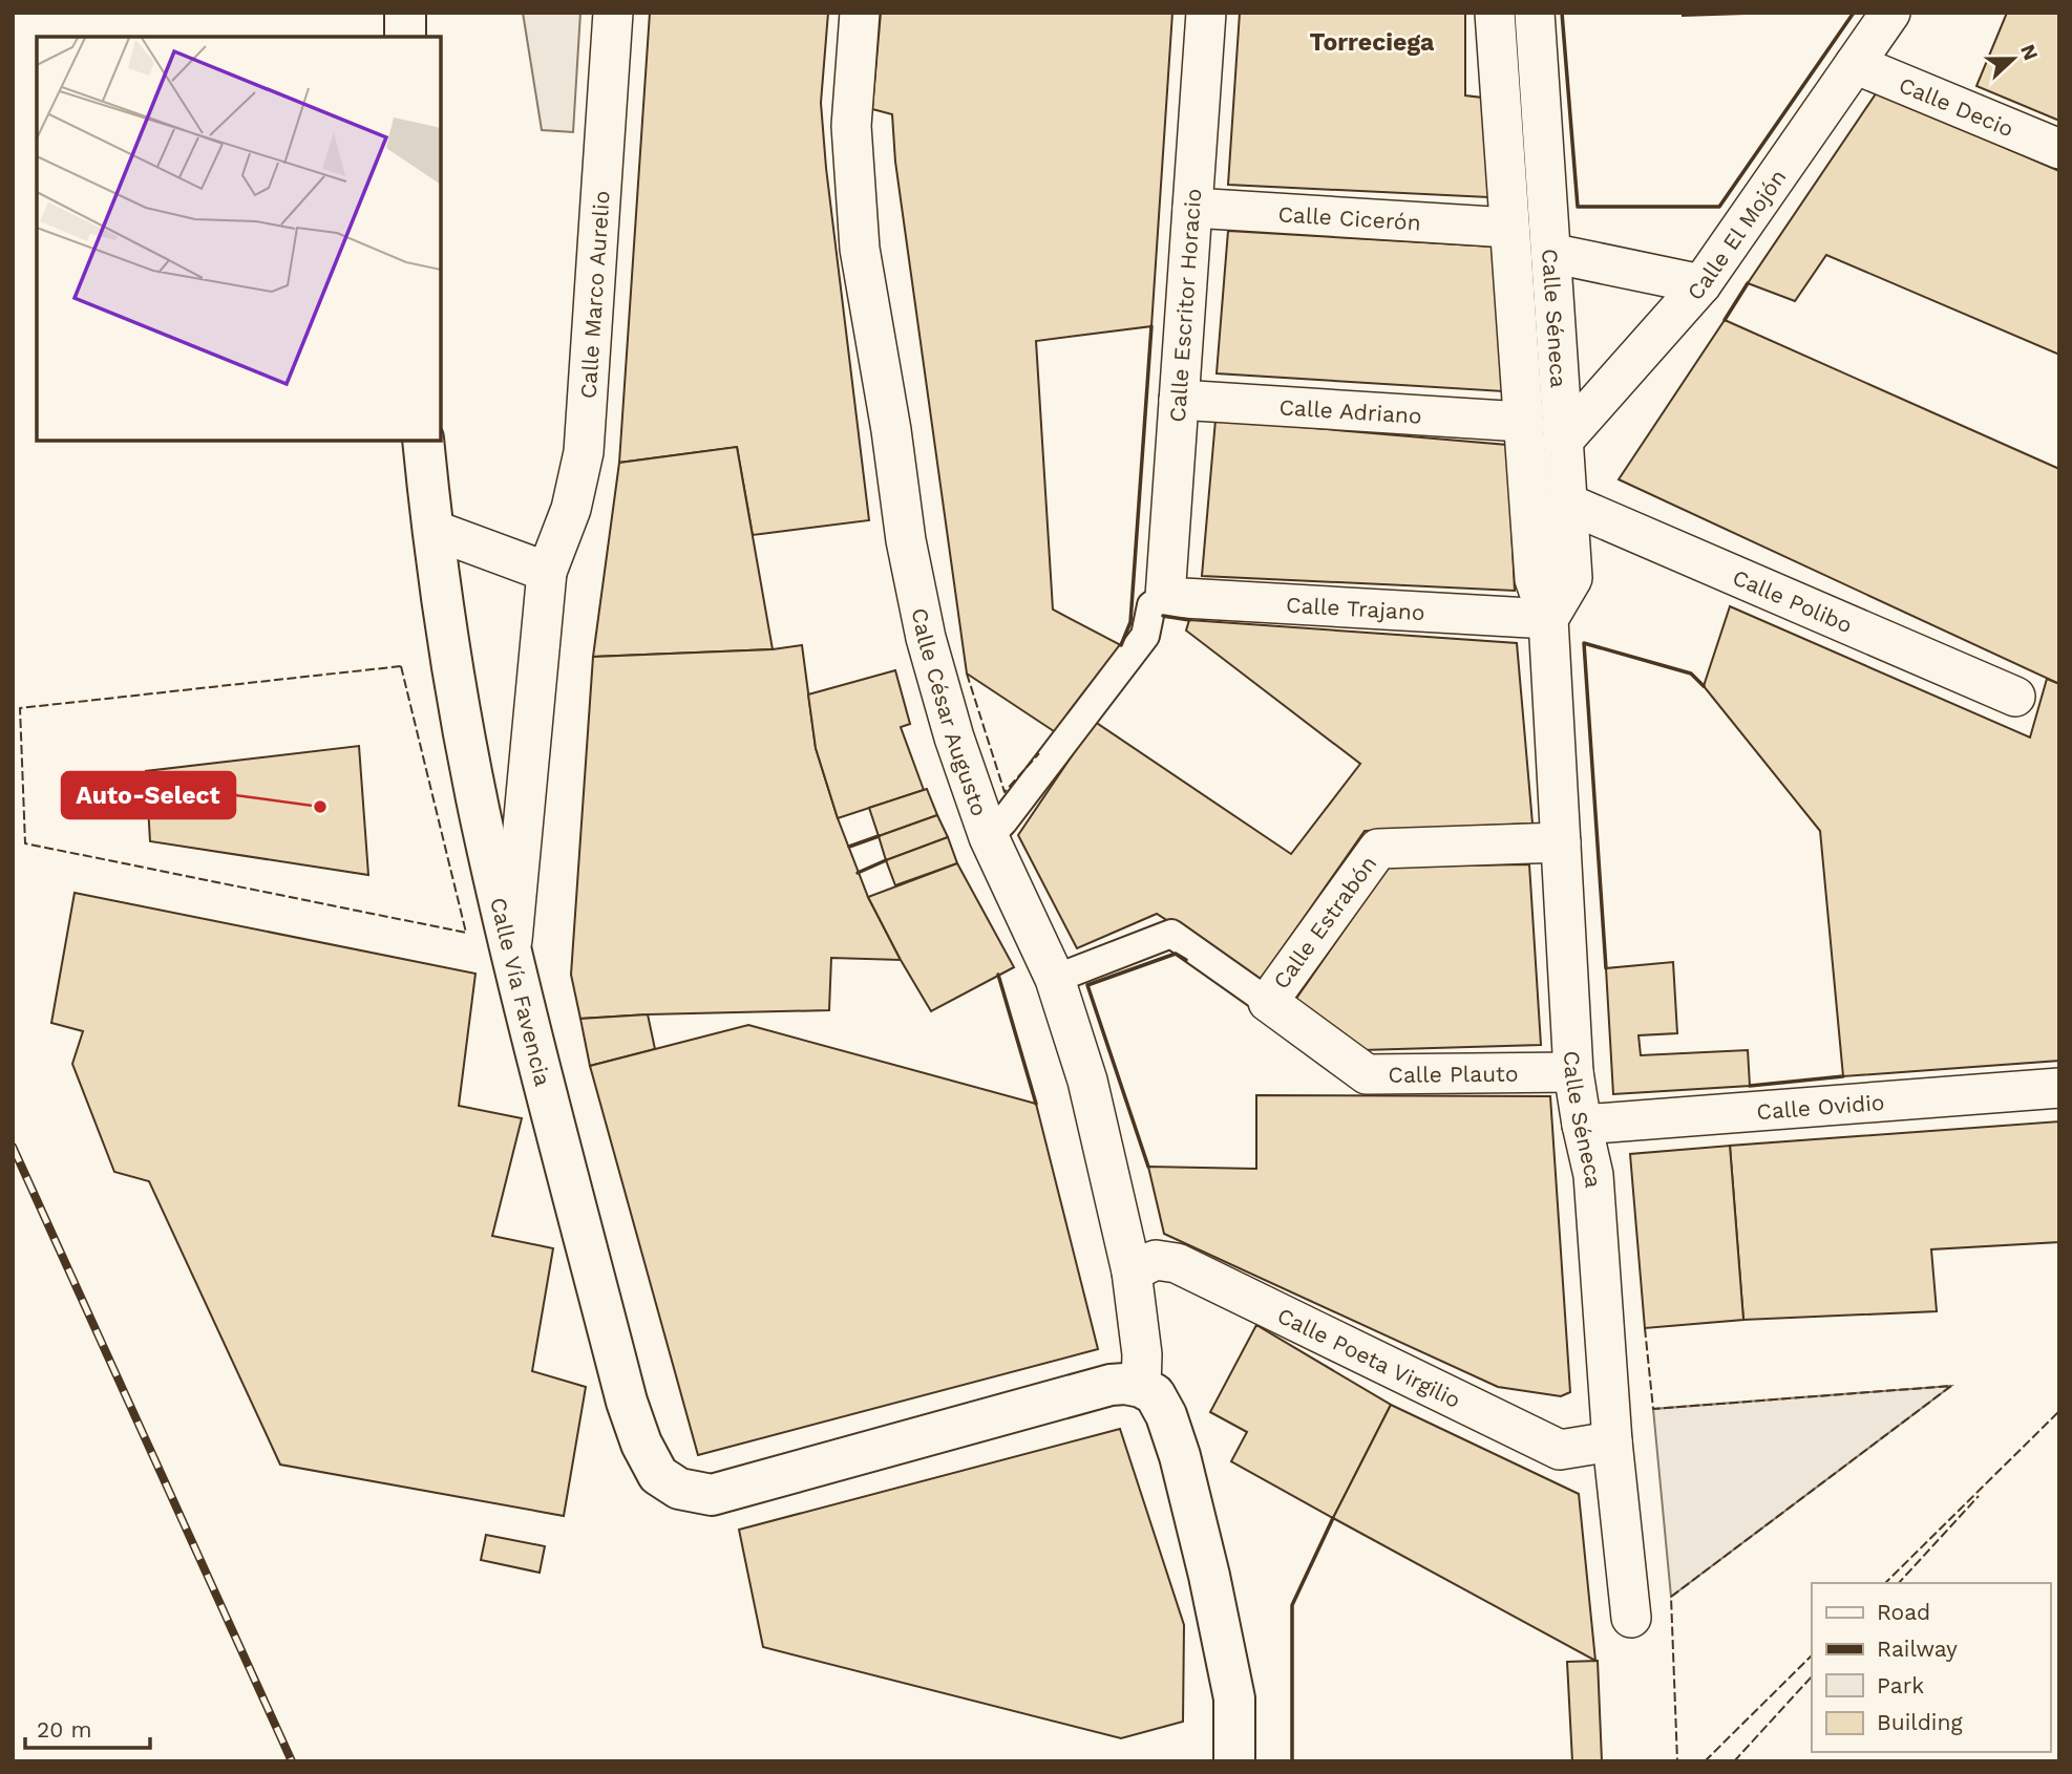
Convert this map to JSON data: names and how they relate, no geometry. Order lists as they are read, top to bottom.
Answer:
{
  "streets": {
    "main road": ["Calle Vía Favencia"],
    "street": [
      "Calle Decio",
      "Calle Cicerón",
      "Calle El Mojón",
      "Calle Marco Aurelio",
      "Calle Escritor Horacio",
      "Calle Séneca",
      "Calle Adriano",
      "Calle Polibo",
      "Calle Trajano",
      "Calle César Augusto",
      "Calle Estrabón",
      "Calle Plauto",
      "Calle Ovidio",
      "Calle Poeta Virgilio"
    ]
  },
  "crossings": [
    ["Calle Decio", "Calle El Mojón"],
    ["Calle Cicerón", "Calle Escritor Horacio"],
    ["Calle Cicerón", "Calle Séneca"],
    ["Calle El Mojón", "Calle Séneca"],
    ["Calle Marco Aurelio", "Calle Vía Favencia"],
    ["Calle Escritor Horacio", "Calle Adriano"],
    ["Calle Escritor Horacio", "Calle Trajano"],
    ["Calle Séneca", "Calle Adriano"],
    ["Calle Séneca", "Calle Polibo"],
    ["Calle Séneca", "Calle Trajano"],
    ["Calle Séneca", "Calle Estrabón"],
    ["Calle Séneca", "Calle Plauto"],
    ["Calle Séneca", "Calle Ovidio"],
    ["Calle Séneca", "Calle Poeta Virgilio"],
    ["Calle César Augusto", "Calle Vía Favencia"],
    ["Calle César Augusto", "Calle Poeta Virgilio"],
    ["Calle Estrabón", "Calle Plauto"]
  ],
  "districts": ["Torreciega"],
  "places": ["Auto-Select"],
  "legend": [
    "Road",
    "Railway",
    "Park",
    "Building"
  ],
  "scale_bar": "20 m",
  "north": "right"
}
